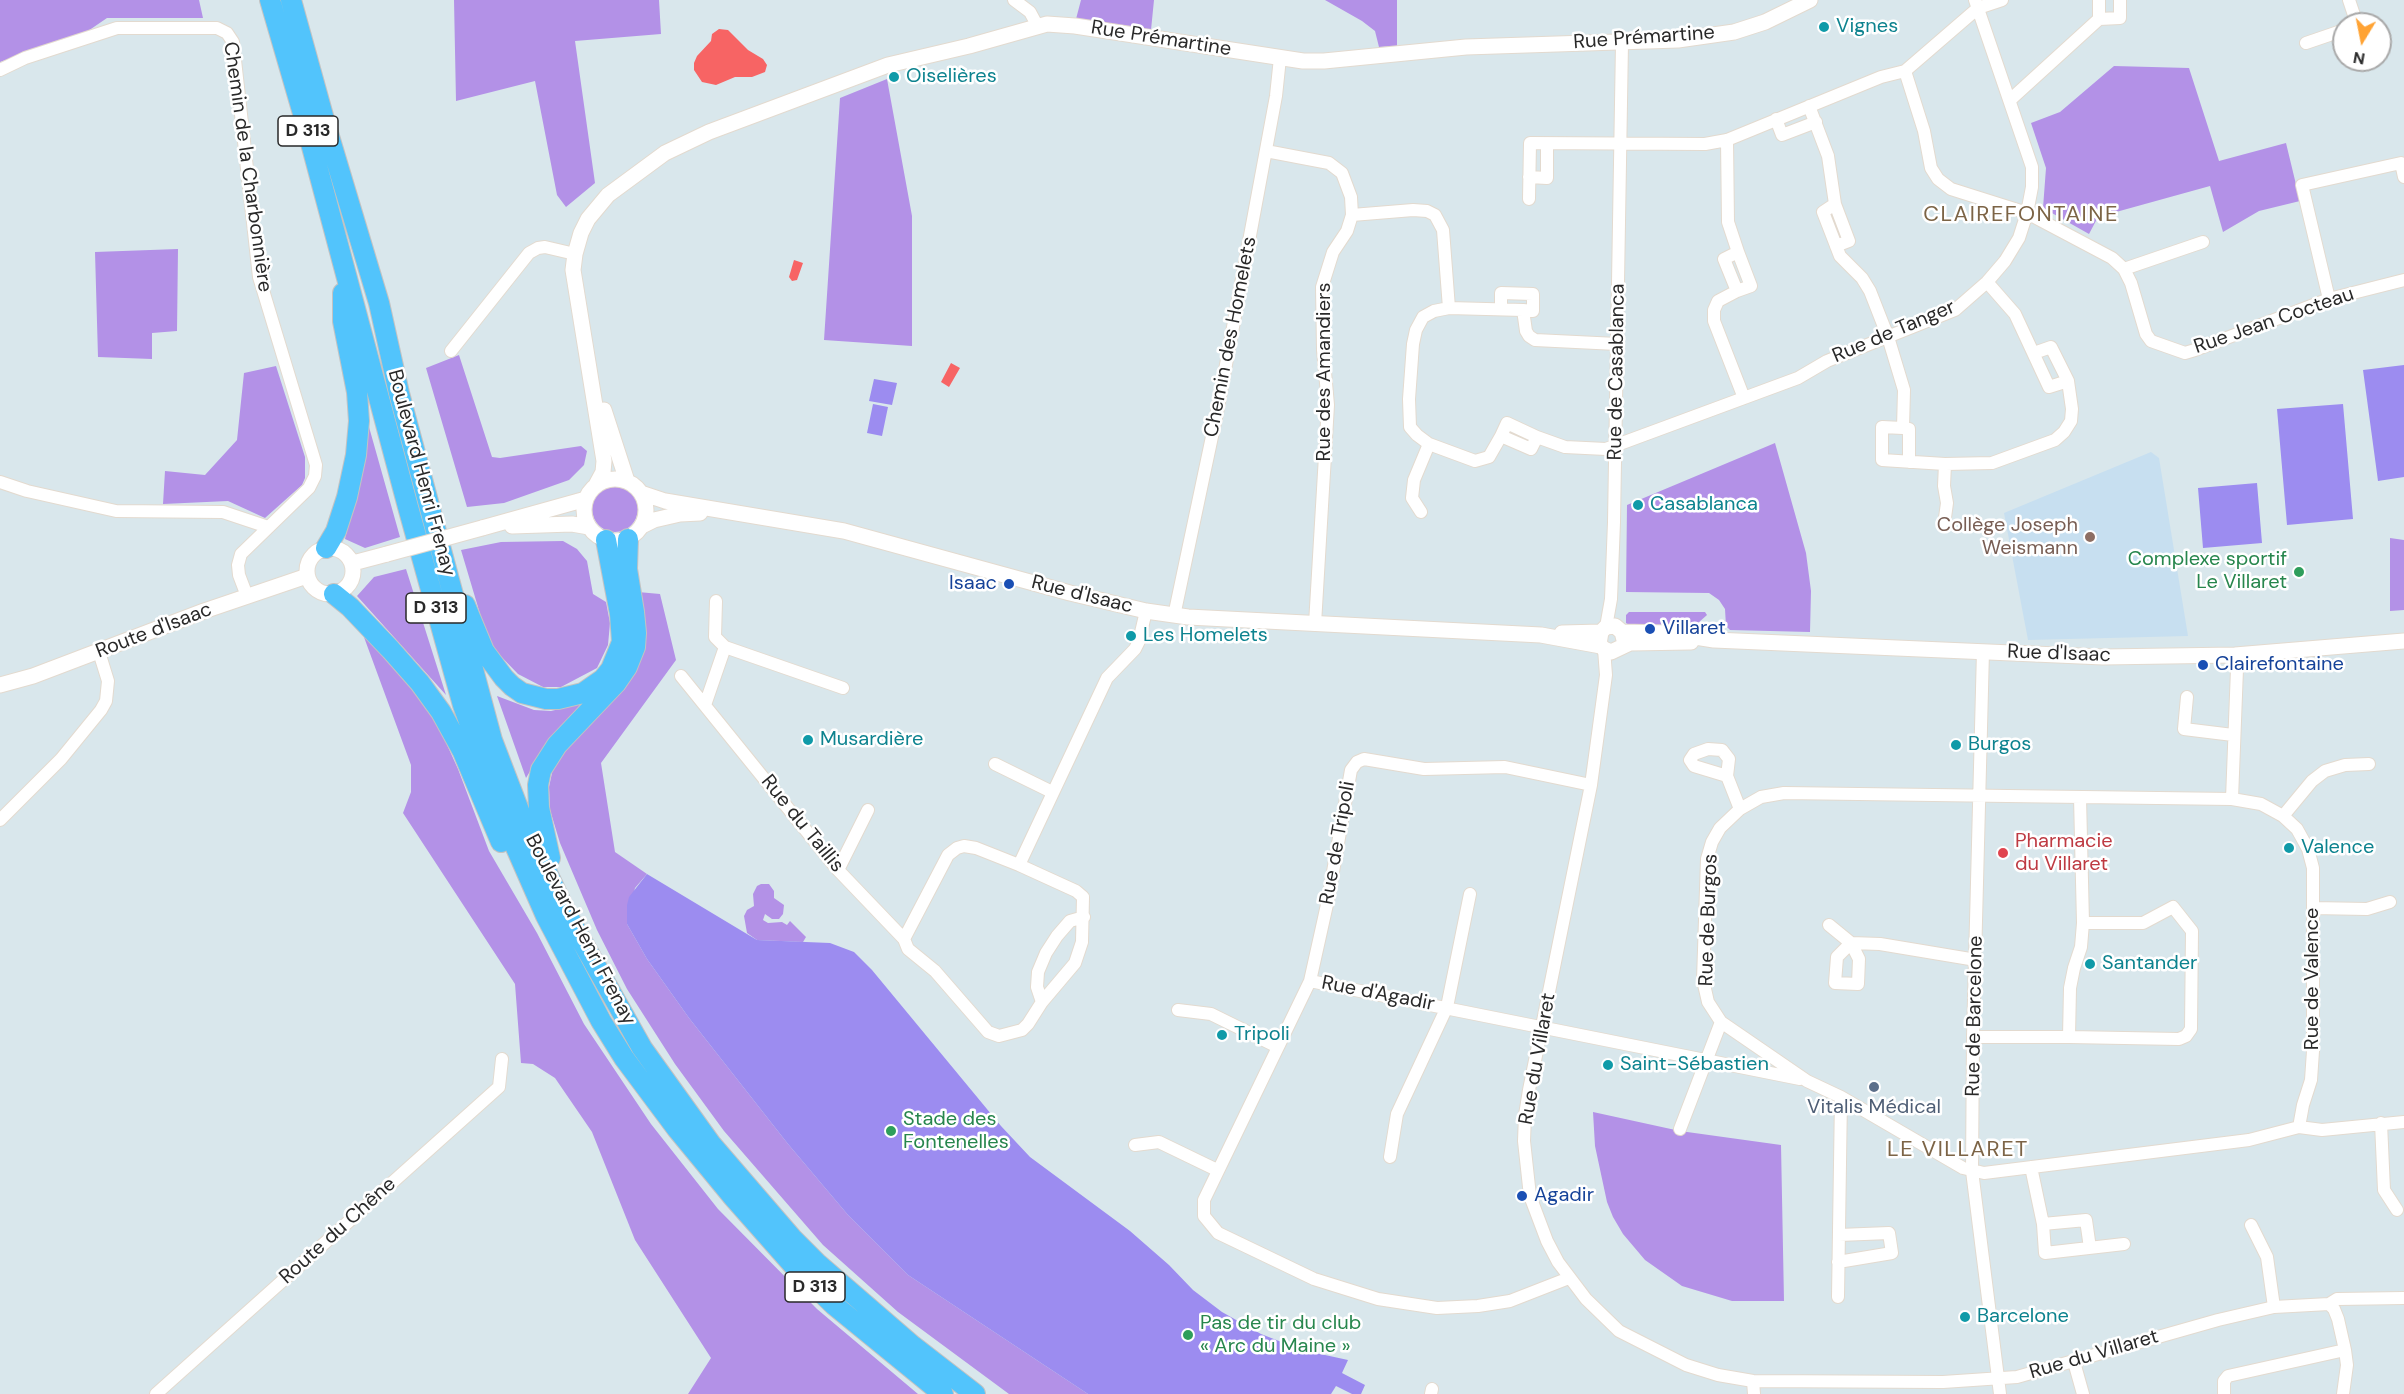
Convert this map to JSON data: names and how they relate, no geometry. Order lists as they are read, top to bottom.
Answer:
{
  "streets": {
    "highway": ["D 313", "Boulevard Henri Frenay"],
    "street": [
      "Rue Prémartine",
      "Chemin de la Charbonnière",
      "Rue Jean Cocteau",
      "Rue de Tanger",
      "Chemin des Homelets",
      "Rue des Amandiers",
      "Rue de Casablanca",
      "Rue d'Isaac",
      "Route d'Isaac",
      "Rue du Taillis",
      "Rue de Tripoli",
      "Rue de Burgos",
      "Rue de Valence",
      "Rue d'Agadir",
      "Rue de Barcelone",
      "Rue du Villaret",
      "Route du Chêne"
    ]
  },
  "crossings": [
    ["Rue Prémartine", "D 313"],
    ["Rue Prémartine", "Chemin des Homelets"],
    ["Rue Prémartine", "Rue de Casablanca"],
    ["Rue Prémartine", "Rue d'Isaac"],
    ["D 313", "Boulevard Henri Frenay"],
    ["D 313", "Rue d'Isaac"],
    ["D 313", "Route d'Isaac"],
    ["Chemin de la Charbonnière", "Route d'Isaac"],
    ["Rue de Tanger", "Rue de Casablanca"],
    ["Chemin des Homelets", "Rue d'Isaac"],
    ["Rue des Amandiers", "Rue d'Isaac"],
    ["Rue de Casablanca", "Rue d'Isaac"],
    ["Rue de Casablanca", "Rue du Villaret"],
    ["Rue d'Isaac", "Rue de Barcelone"],
    ["Rue d'Isaac", "Rue du Villaret"],
    ["Rue de Tripoli", "Rue d'Agadir"],
    ["Rue de Tripoli", "Rue du Villaret"],
    ["Rue de Burgos", "Rue de Valence"],
    ["Rue de Burgos", "Rue d'Agadir"],
    ["Rue de Burgos", "Rue de Barcelone"],
    ["Rue de Valence", "Rue de Barcelone"],
    ["Rue d'Agadir", "Rue du Villaret"],
    ["Rue de Barcelone", "Rue du Villaret"]
  ],
  "districts": ["CLAIREFONTAINE", "LE VILLARET"],
  "places": [
    "Vignes",
    "Oiselières",
    "Casablanca",
    "Collège Joseph Weismann",
    "Complexe sportif Le Villaret",
    "Isaac",
    "Villaret",
    "Les Homelets",
    "Clairefontaine",
    "Musardière",
    "Burgos",
    "Valence",
    "Pharmacie du Villaret",
    "Santander",
    "Tripoli",
    "Saint-Sébastien",
    "Vitalis Médical",
    "Stade des Fontenelles",
    "Agadir",
    "Barcelone",
    "Pas de tir du club « Arc du Maine »"
  ],
  "north": "bottom"
}
